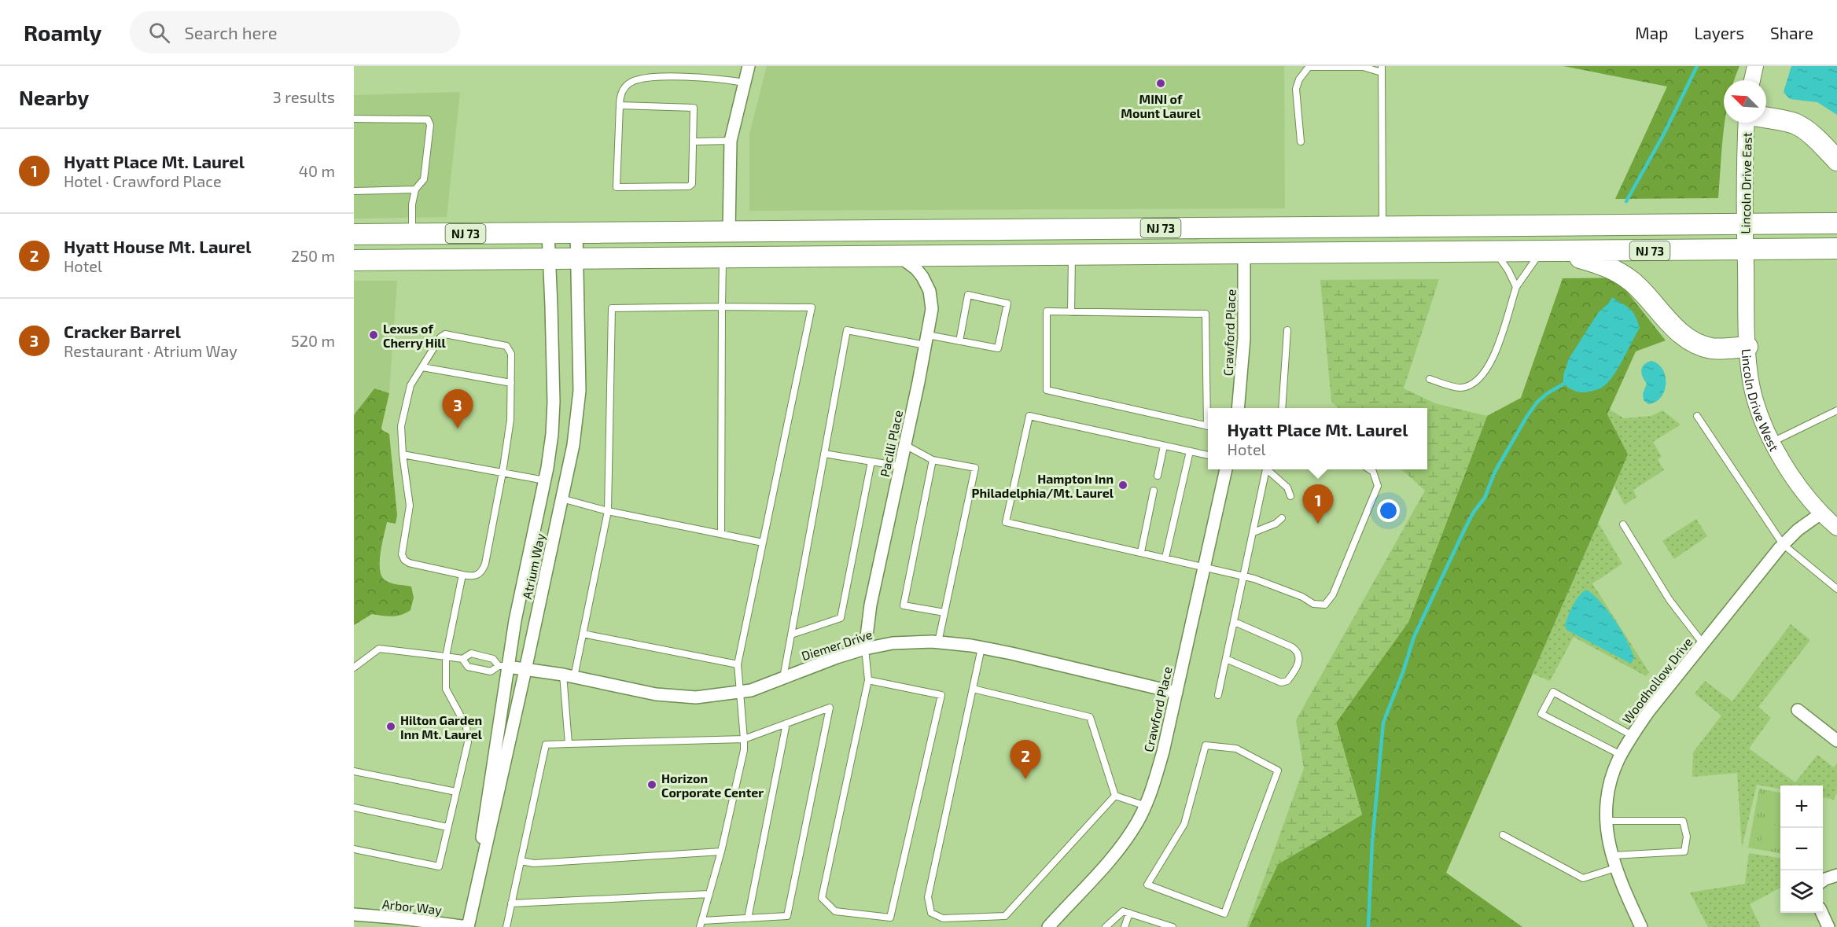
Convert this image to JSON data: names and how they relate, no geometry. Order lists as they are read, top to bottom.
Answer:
{
  "streets": {
    "highway": ["NJ 73"],
    "street": [
      "Lincoln Drive East",
      "Crawford Place",
      "Lincoln Drive West",
      "Pacilli Place",
      "Atrium Way",
      "Diemer Drive",
      "Woodhollow Drive",
      "Arbor Way"
    ]
  },
  "crossings": [
    ["Lincoln Drive East", "NJ 73"],
    ["Lincoln Drive East", "Lincoln Drive West"],
    ["NJ 73", "Crawford Place"],
    ["NJ 73", "Lincoln Drive West"],
    ["NJ 73", "Pacilli Place"],
    ["NJ 73", "Atrium Way"],
    ["Crawford Place", "Diemer Drive"],
    ["Lincoln Drive West", "Woodhollow Drive"],
    ["Pacilli Place", "Diemer Drive"],
    ["Atrium Way", "Diemer Drive"],
    ["Atrium Way", "Arbor Way"]
  ],
  "places": [
    "MINI of Mount Laurel",
    "Lexus of Cherry Hill",
    "Hampton Inn Philadelphia/Mt. Laurel",
    "Hilton Garden Inn Mt. Laurel",
    "Horizon Corporate Center"
  ],
  "north": "top left",
  "page": {
    "header": "Roamly",
    "search": "Search here",
    "nav": ["Map", "Layers", "Share"],
    "heading": ["Nearby", "3 results"],
    "list": [
      {
        "mark": "1",
        "name": "Hyatt Place Mt. Laurel",
        "note": "Hotel · Crawford Place",
        "value": "40 m"
      },
      {
        "mark": "2",
        "name": "Hyatt House Mt. Laurel",
        "note": "Hotel",
        "value": "250 m"
      },
      {
        "mark": "3",
        "name": "Cracker Barrel",
        "note": "Restaurant · Atrium Way",
        "value": "520 m"
      }
    ],
    "pins": ["3", "1", "2"],
    "popup": ["Hyatt Place Mt. Laurel", "Hotel"],
    "map_buttons": ["+", "−"]
  }
}
